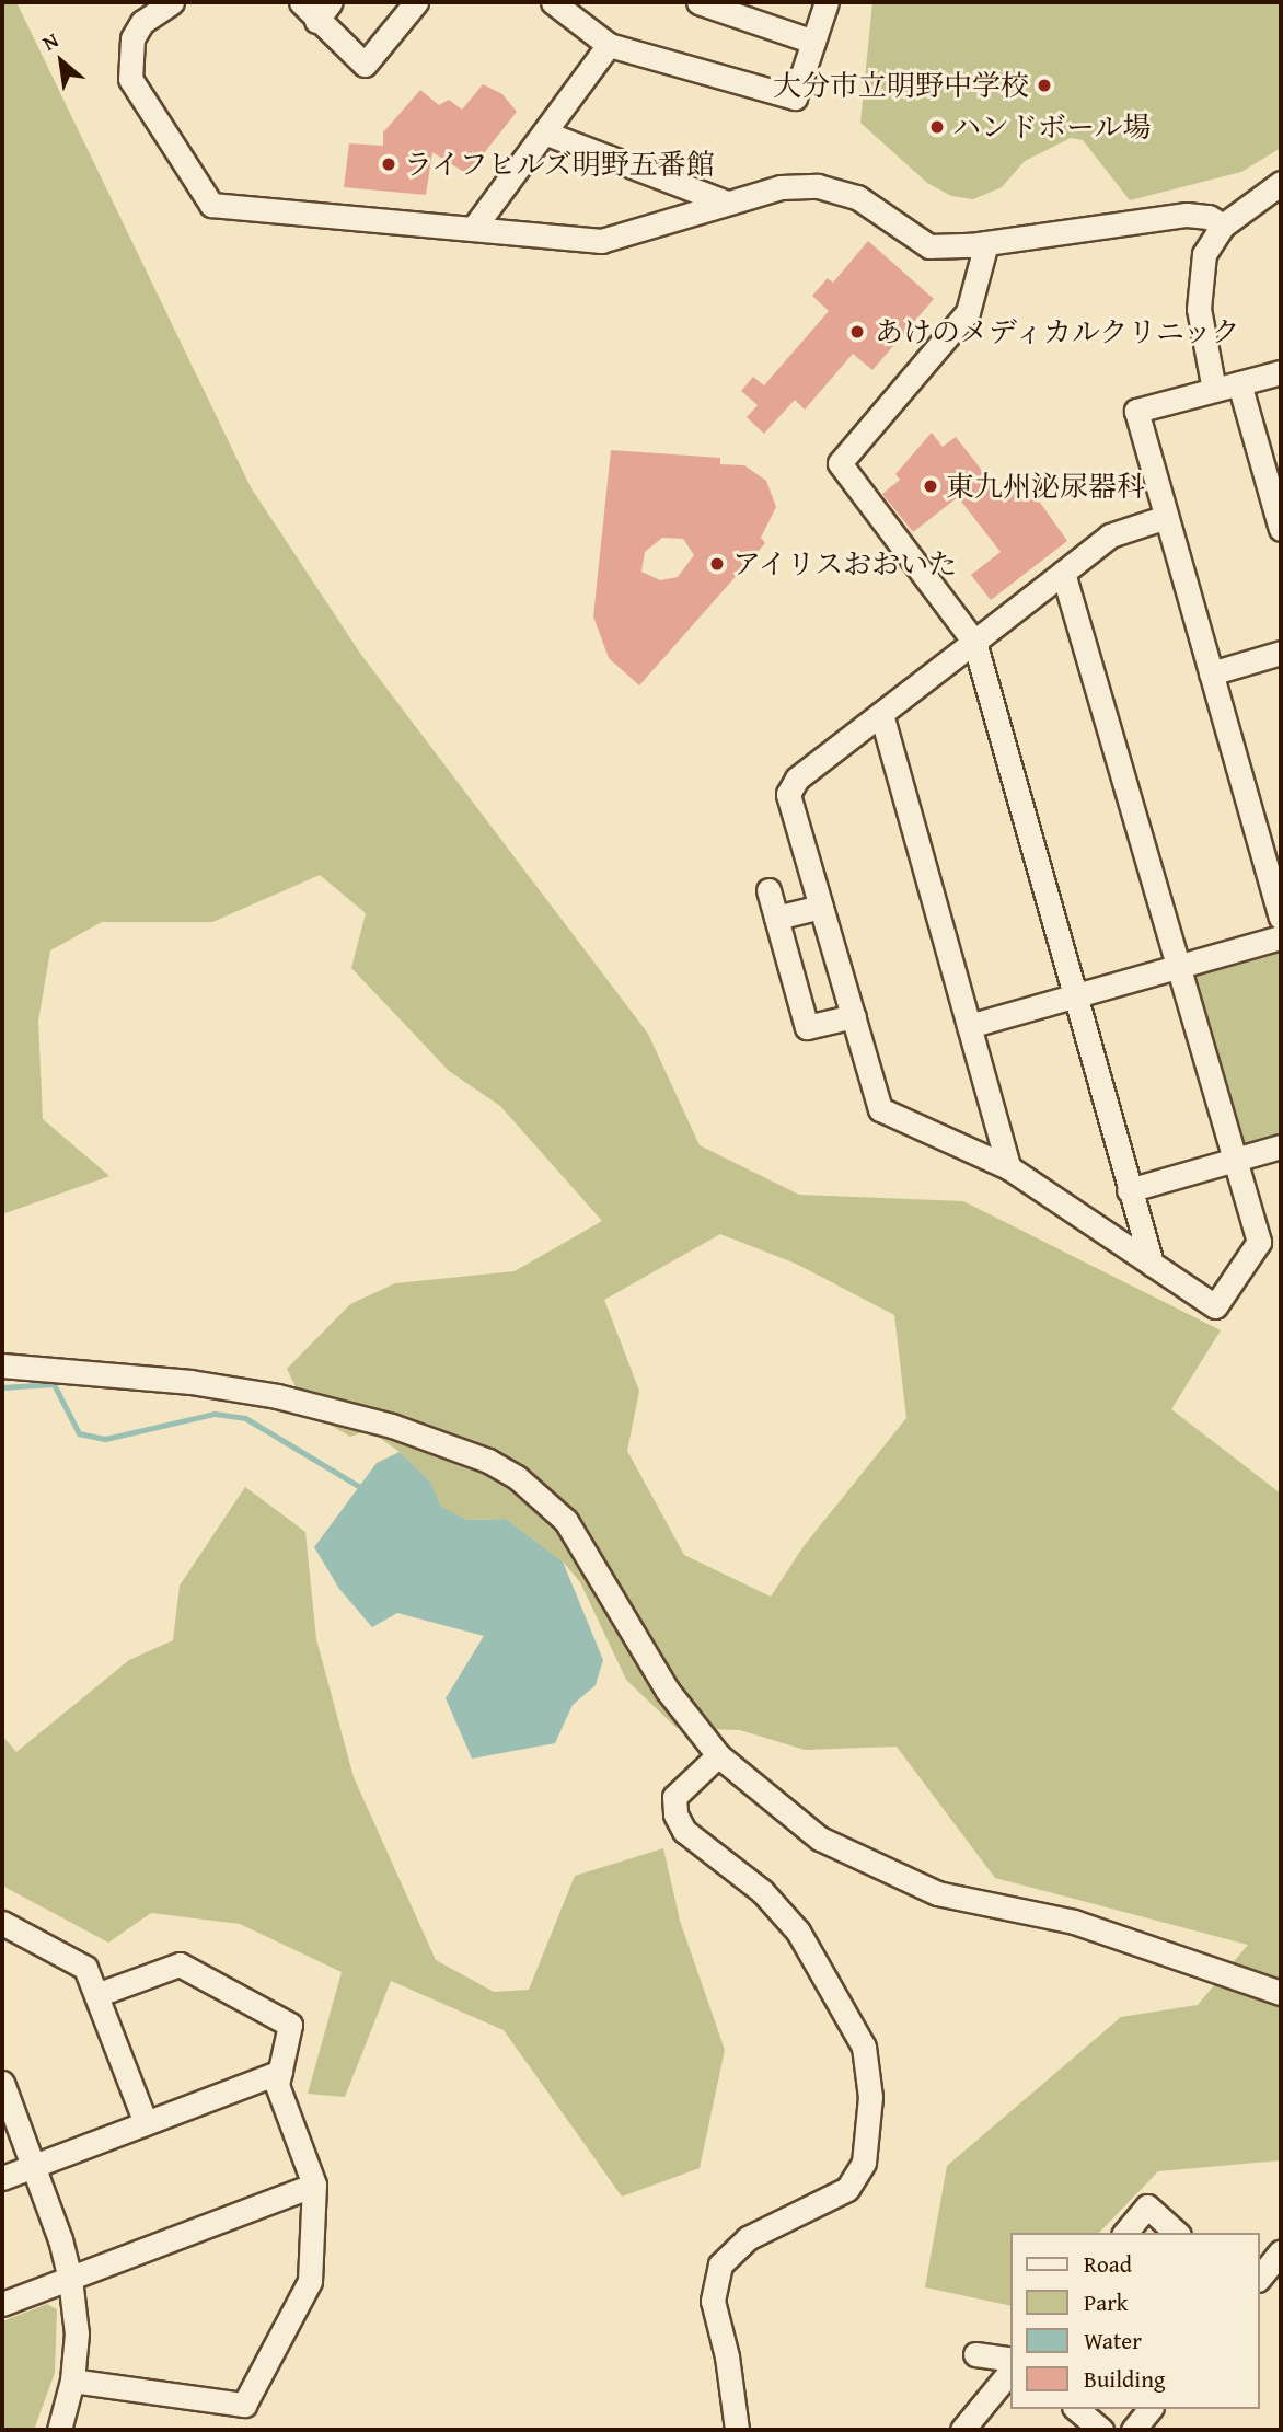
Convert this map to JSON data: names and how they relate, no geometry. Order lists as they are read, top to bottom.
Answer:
{
  "places": [
    "大分市立明野中学校",
    "ハンドボール場",
    "ライフヒルズ明野五番館",
    "あけのメディカルクリニック",
    "東九州泌尿器科",
    "アイリスおおいた"
  ],
  "legend": [
    "Road",
    "Park",
    "Water",
    "Building"
  ],
  "north": "top left"
}
